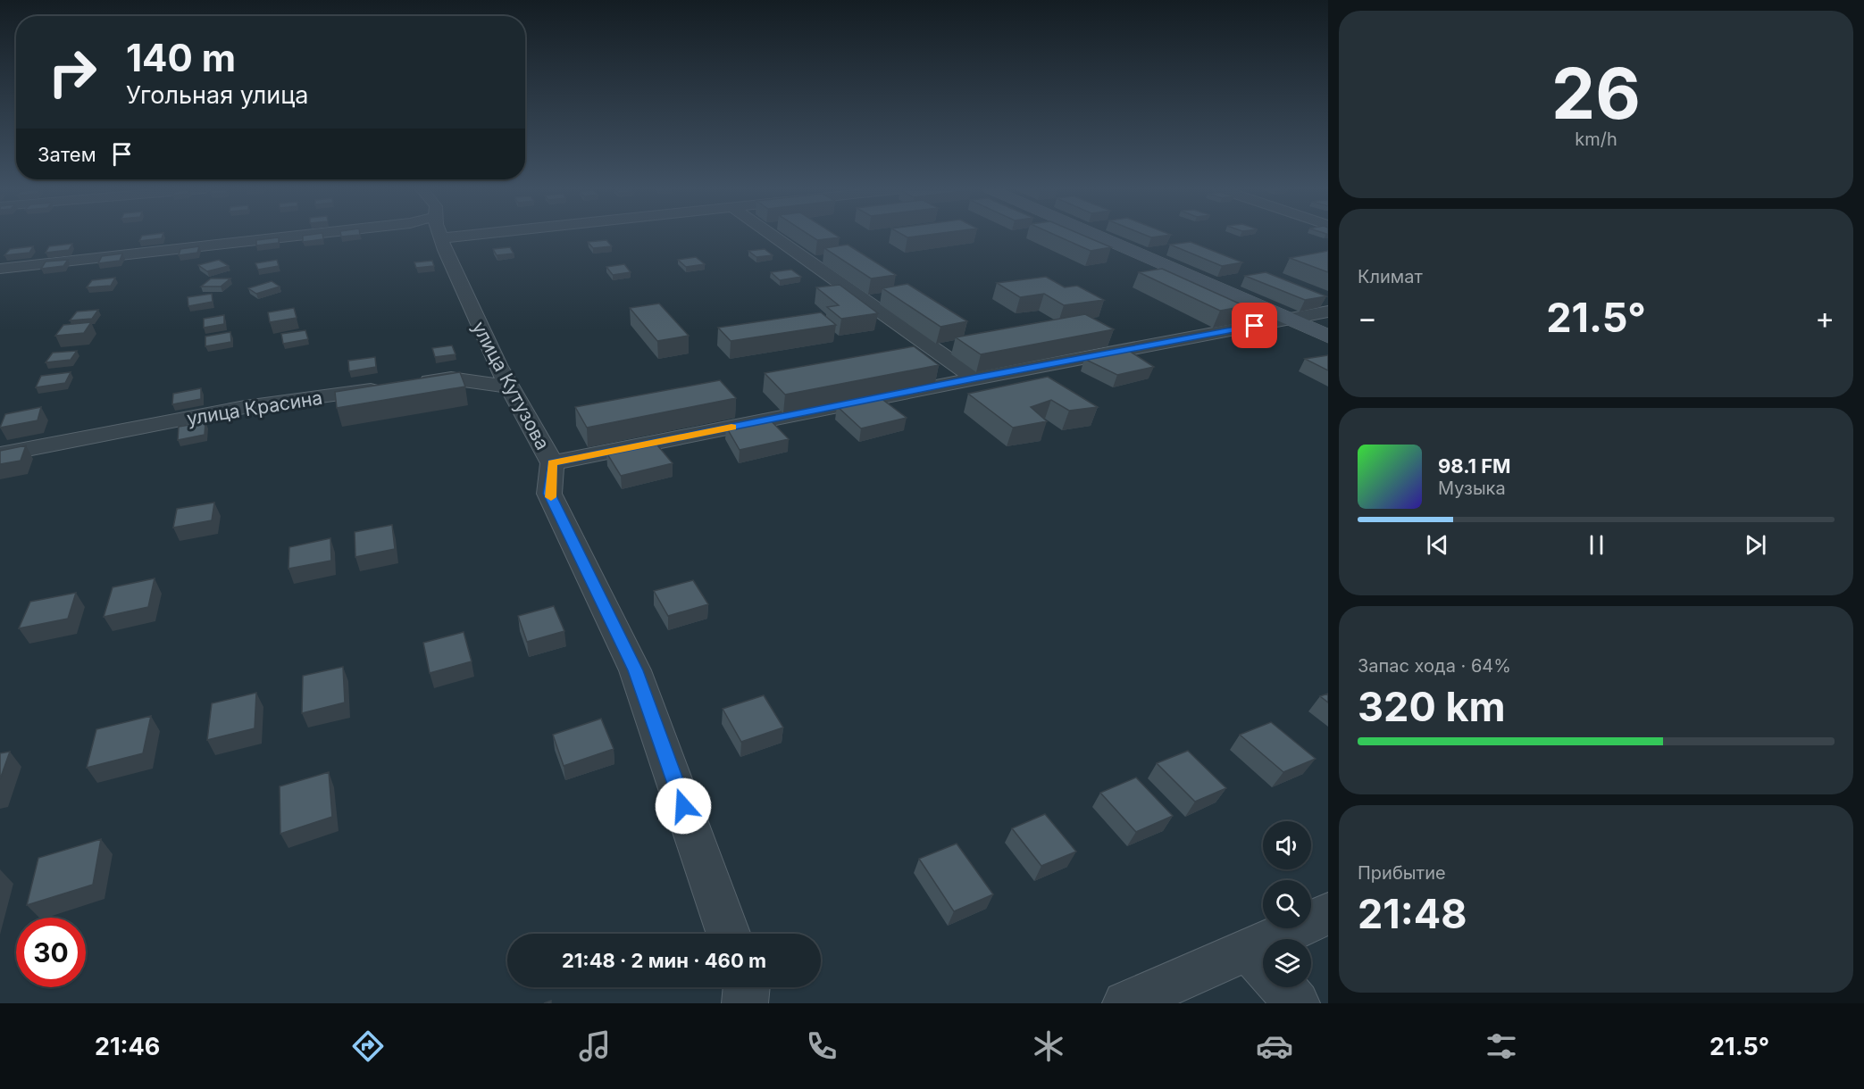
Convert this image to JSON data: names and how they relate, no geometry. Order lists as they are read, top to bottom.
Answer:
{
  "streets": {
    "street": ["улица Кутузова", "улица Красина"]
  },
  "crossings": [
    ["улица Кутузова", "улица Красина"]
  ],
  "page": {
    "tile": [
      ["26", "km/h"],
      "Климат",
      ["Запас хода · 64%", "320 km"],
      ["Прибытие", "21:48"]
    ],
    "turn": ["140 m", "Угольная улица"],
    "then": "Затем",
    "heat": ["−", "21.5°", "+"],
    "song": ["98.1 FM", "Музыка"],
    "limit": "30",
    "trip": "21:48 · 2 мин · 460 m",
    "tabs": ["21:46", "21.5°"]
  }
}
